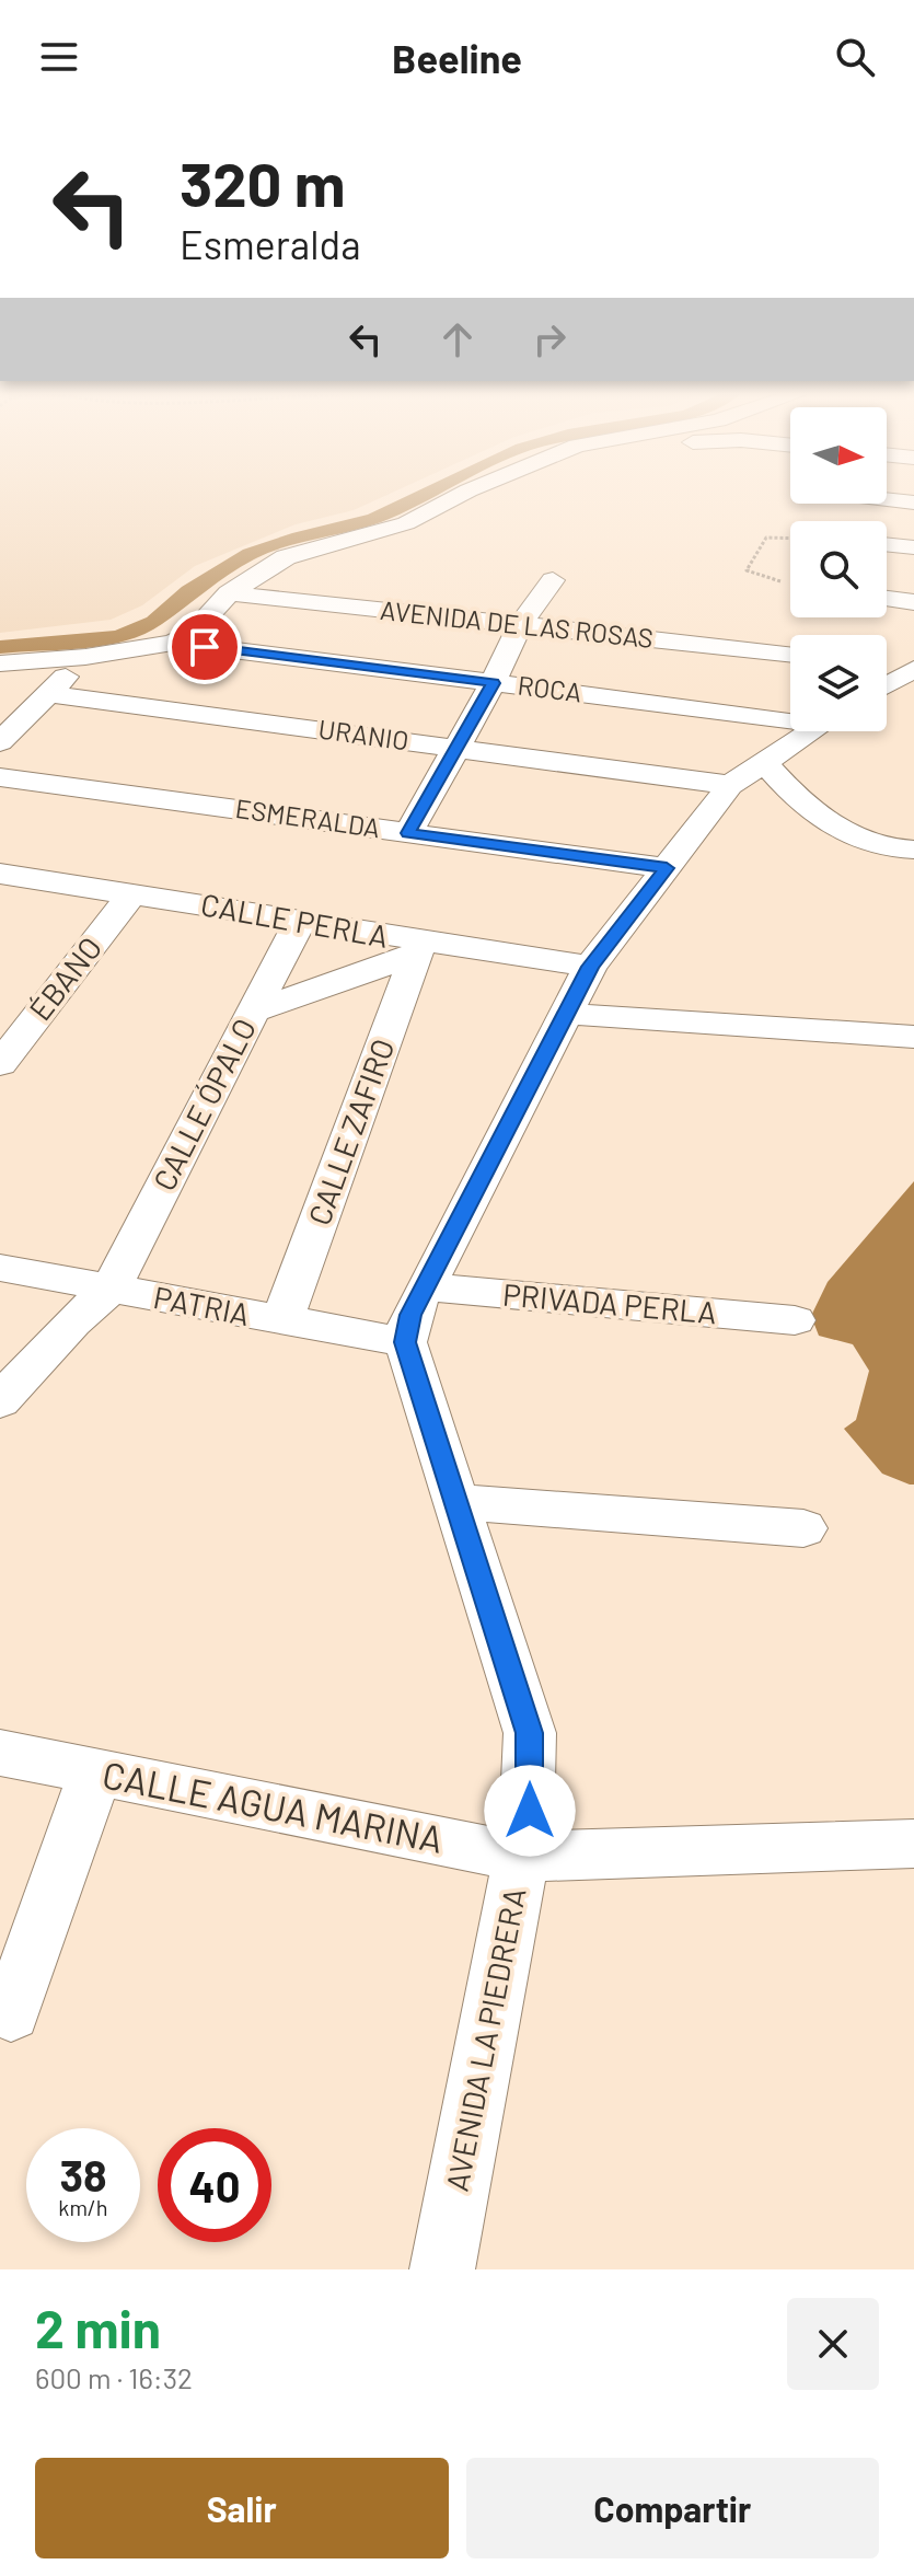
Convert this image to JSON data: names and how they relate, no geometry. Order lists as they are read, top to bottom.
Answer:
{
  "streets": {
    "street": [
      "AVENIDA DE LAS ROSAS",
      "ROCA",
      "URANIO",
      "ESMERALDA",
      "CALLE PERLA",
      "ÉBANO",
      "CALLE ÓPALO",
      "CALLE ZAFIRO",
      "PRIVADA PERLA",
      "PATRIA",
      "CALLE AGUA MARINA",
      "AVENIDA LA PIEDRERA"
    ]
  },
  "crossings": [
    ["CALLE PERLA", "ÉBANO"],
    ["CALLE PERLA", "CALLE ÓPALO"],
    ["CALLE PERLA", "CALLE ZAFIRO"],
    ["CALLE ÓPALO", "PATRIA"],
    ["CALLE ZAFIRO", "PATRIA"],
    ["PATRIA", "AVENIDA LA PIEDRERA"],
    ["CALLE AGUA MARINA", "AVENIDA LA PIEDRERA"]
  ],
  "north": "right",
  "page": {
    "header": "Beeline",
    "turn": ["320 m", "Esmeralda"],
    "speed": "38 km/h",
    "limit": "40",
    "heading": ["2 min", "600 m · 16:32"],
    "buttons": ["Salir", "Compartir"]
  }
}
